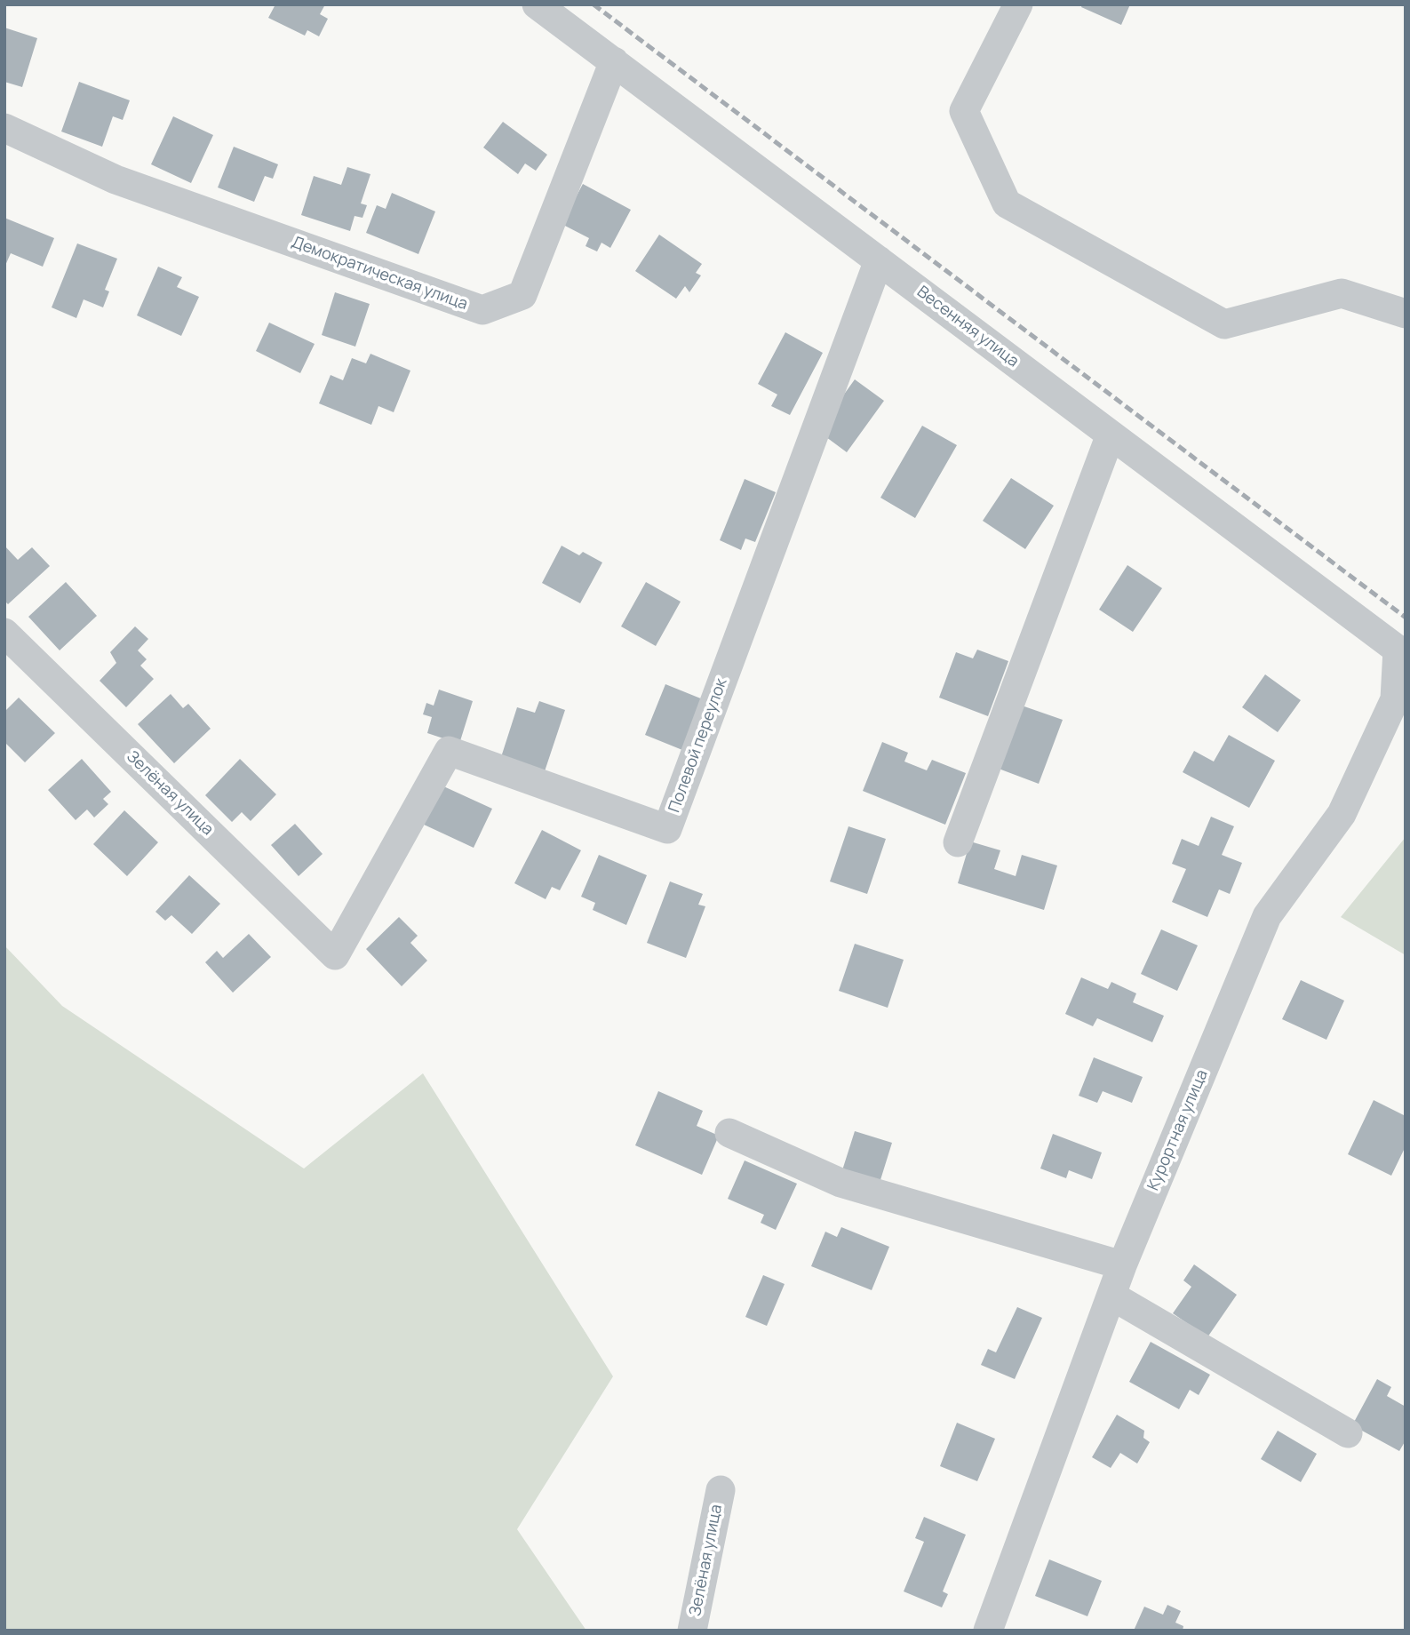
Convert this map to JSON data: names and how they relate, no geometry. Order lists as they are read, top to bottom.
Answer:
{
  "streets": {
    "street": [
      "Демократическая улица",
      "Весенняя улица",
      "Полевой переулок",
      "Зелёная улица",
      "Курортная улица"
    ]
  },
  "crossings": [
    ["Демократическая улица", "Весенняя улица"],
    ["Весенняя улица", "Полевой переулок"],
    ["Весенняя улица", "Курортная улица"],
    ["Полевой переулок", "Зелёная улица"]
  ]
}
